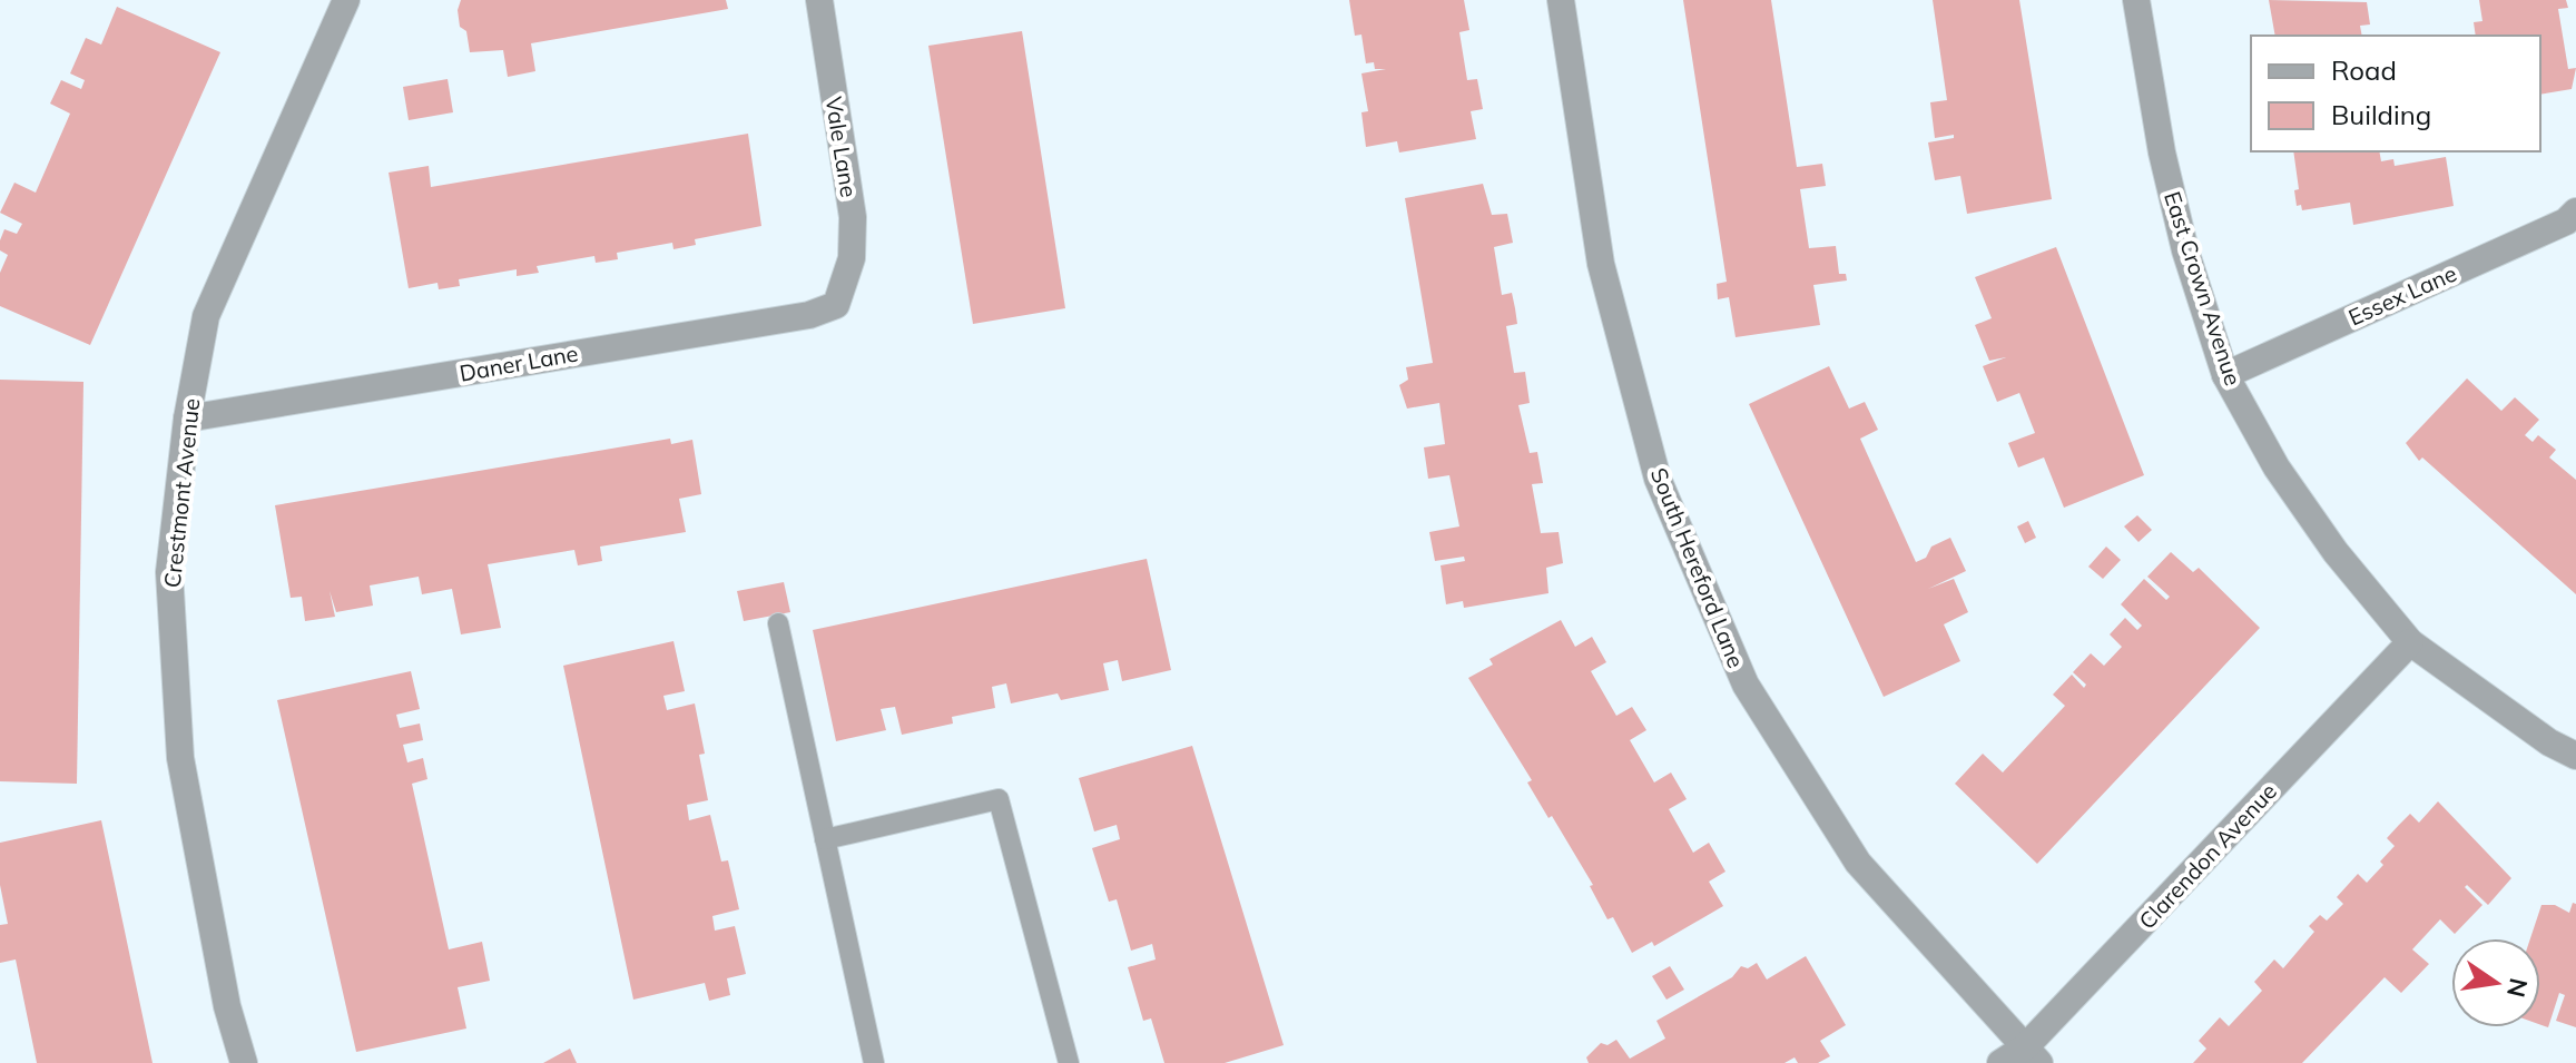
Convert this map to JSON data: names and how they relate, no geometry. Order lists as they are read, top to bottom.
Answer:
{
  "streets": {
    "street": [
      "Vale Lane",
      "East Crown Avenue",
      "Essex Lane",
      "Daner Lane",
      "Crestmont Avenue",
      "South Hereford Lane",
      "Clarendon Avenue"
    ]
  },
  "crossings": [
    ["Vale Lane", "Daner Lane"],
    ["East Crown Avenue", "Essex Lane"],
    ["East Crown Avenue", "Clarendon Avenue"],
    ["Daner Lane", "Crestmont Avenue"],
    ["South Hereford Lane", "Clarendon Avenue"]
  ],
  "legend": ["Road", "Building"],
  "north": "right"
}
